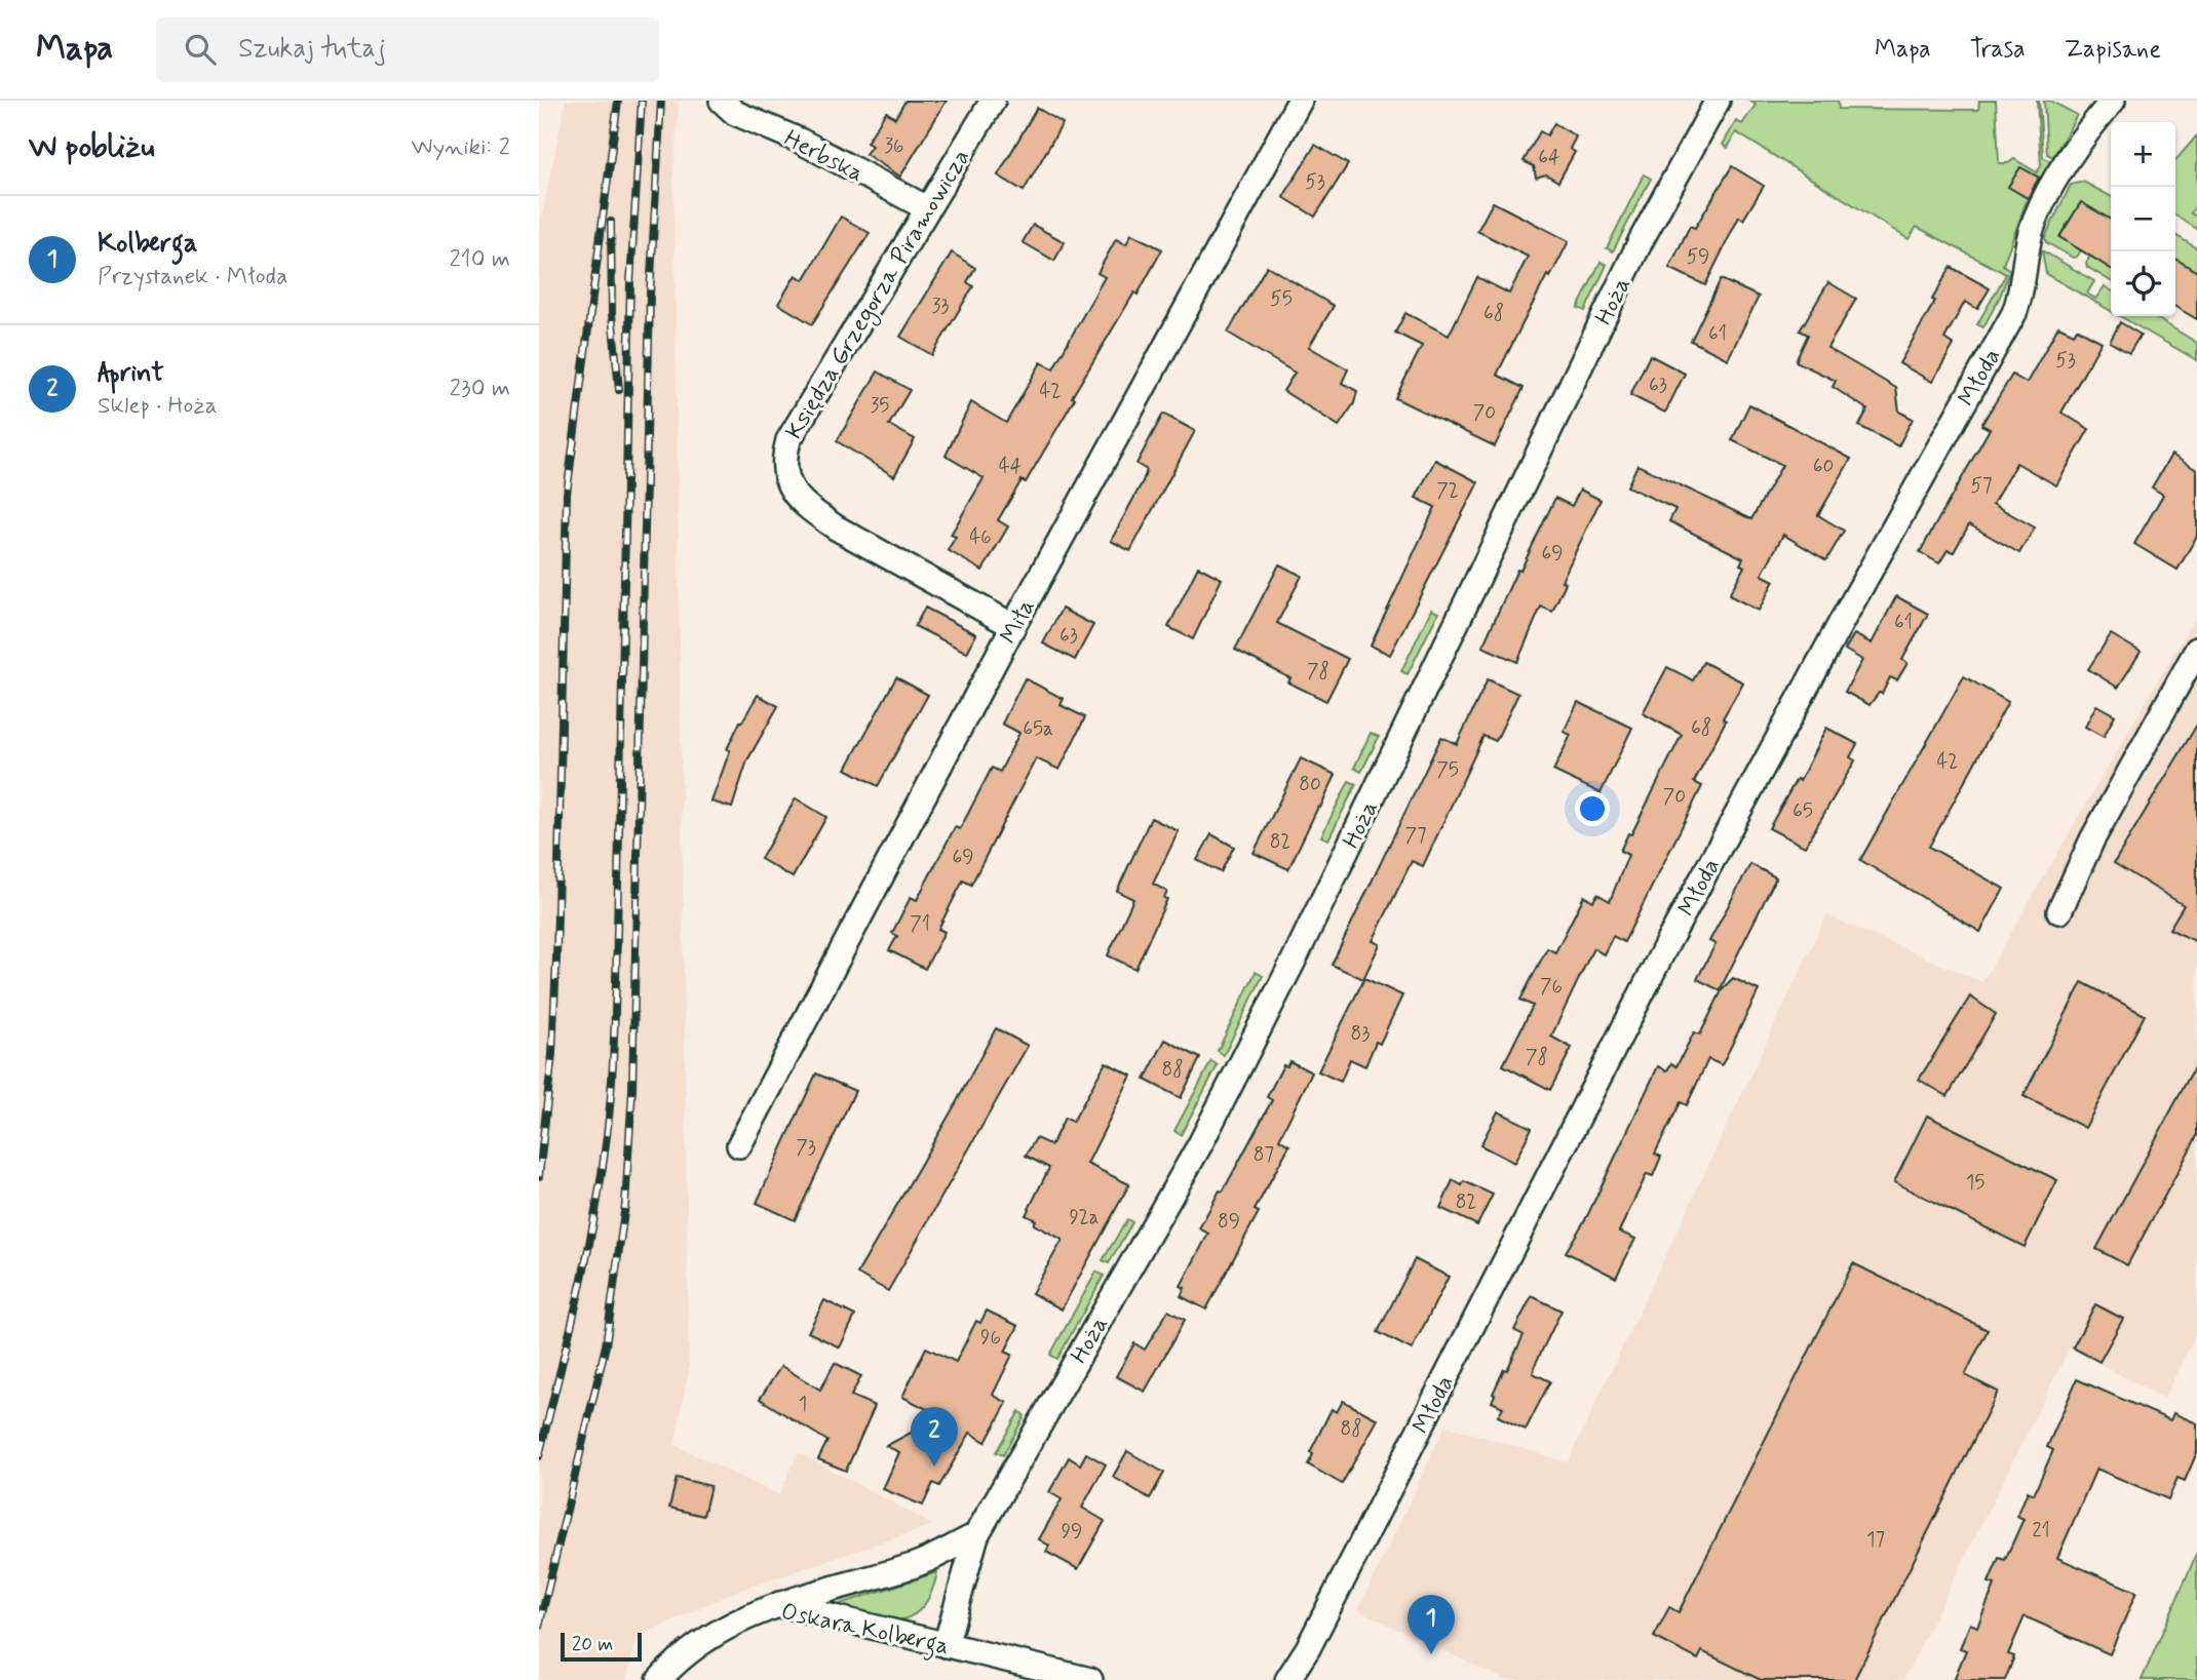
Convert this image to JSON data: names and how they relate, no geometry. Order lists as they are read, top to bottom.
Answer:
{
  "streets": {
    "street": [
      "Herbska",
      "Księdza Grzegorza Piramowicza",
      "Hoża",
      "Młoda",
      "Miła",
      "Oskara Kolberga"
    ]
  },
  "crossings": [
    ["Herbska", "Księdza Grzegorza Piramowicza"],
    ["Księdza Grzegorza Piramowicza", "Miła"],
    ["Hoża", "Oskara Kolberga"]
  ],
  "house_numbers": [
    "36",
    "64",
    "53",
    "59",
    "55",
    "33",
    "68",
    "61",
    "53",
    "63",
    "42",
    "35",
    "70",
    "44",
    "60",
    "57",
    "72",
    "46",
    "69",
    "61",
    "63",
    "78",
    "68",
    "65a",
    "42",
    "75",
    "80",
    "70",
    "65",
    "77",
    "82",
    "69",
    "71",
    "76",
    "83",
    "78",
    "88",
    "73",
    "87",
    "15",
    "82",
    "92a",
    "89",
    "96",
    "1",
    "88",
    "21",
    "99",
    "17"
  ],
  "scale_bar": "20 m",
  "page": {
    "header": "Mapa",
    "search": "Szukaj tutaj",
    "nav": ["Mapa", "Trasa", "Zapisane"],
    "heading": ["W pobliżu", "Wyniki: 2"],
    "map_buttons": ["+", "−"],
    "list": [
      {
        "mark": "1",
        "name": "Kolberga",
        "note": "Przystanek · Młoda",
        "value": "210 m"
      },
      {
        "mark": "2",
        "name": "Aprint",
        "note": "Sklep · Hoża",
        "value": "230 m"
      }
    ],
    "pins": ["2", "1"],
    "scale": "20 m"
  }
}
